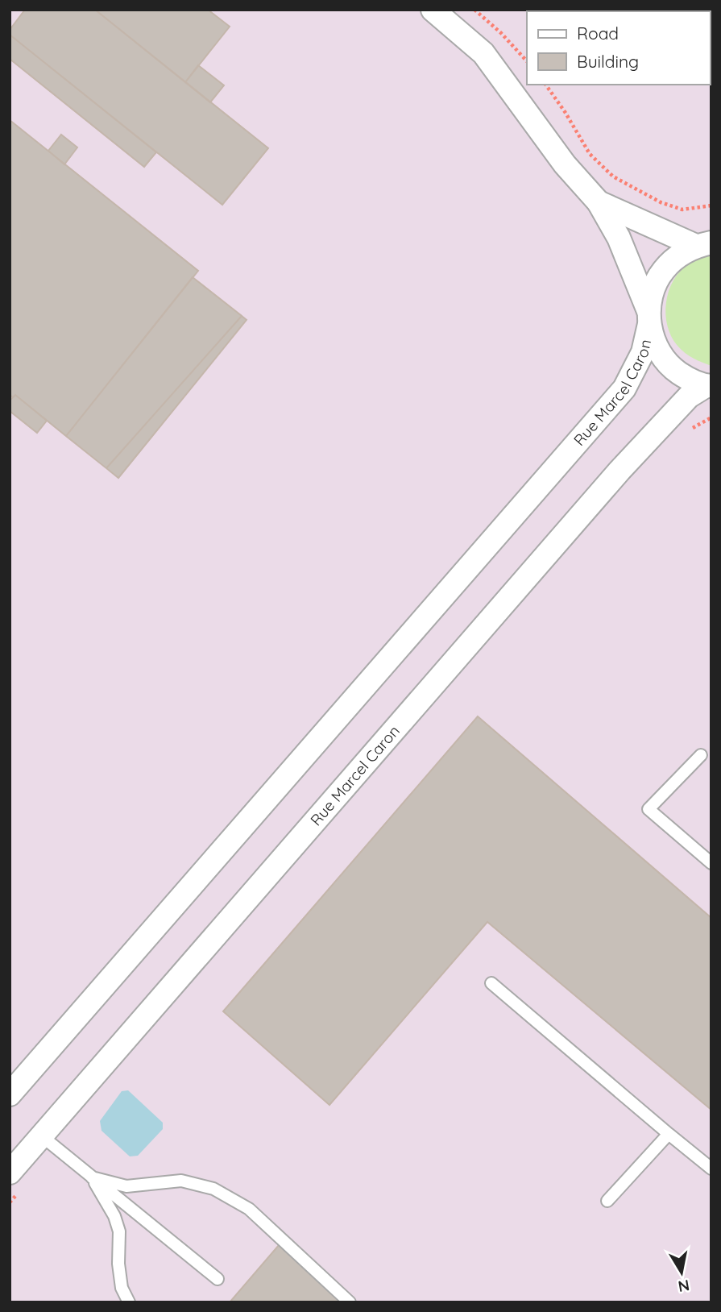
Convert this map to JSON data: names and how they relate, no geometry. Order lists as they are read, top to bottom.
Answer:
{
  "streets": {
    "street": ["Rue Marcel Caron"]
  },
  "legend": ["Road", "Building"],
  "north": "bottom"
}
